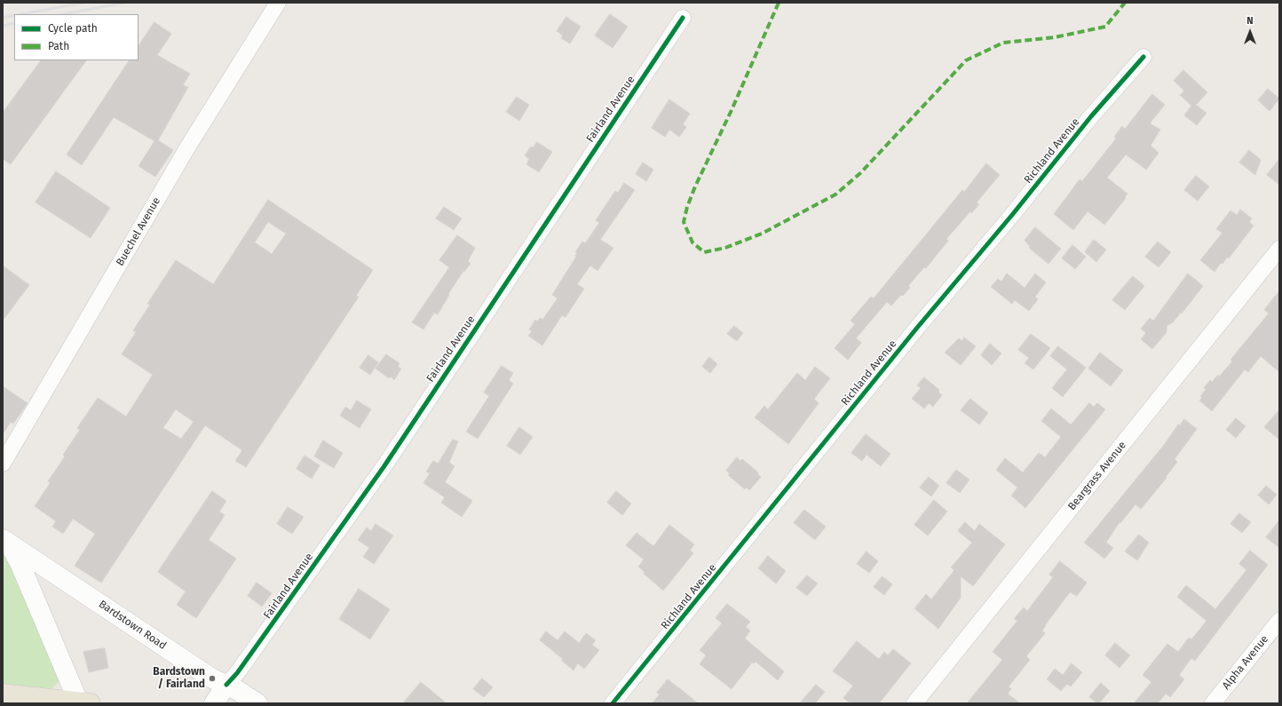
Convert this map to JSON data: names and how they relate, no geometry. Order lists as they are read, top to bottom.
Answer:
{
  "streets": {
    "main road": ["Bardstown Road"],
    "street": [
      "Fairland Avenue",
      "Richland Avenue",
      "Buechel Avenue",
      "Beargrass Avenue",
      "Alpha Avenue"
    ]
  },
  "crossings": [
    ["Fairland Avenue", "Bardstown Road"]
  ],
  "places": ["Bardstown / Fairland"],
  "legend": ["Cycle path", "Path"],
  "north": "top"
}
